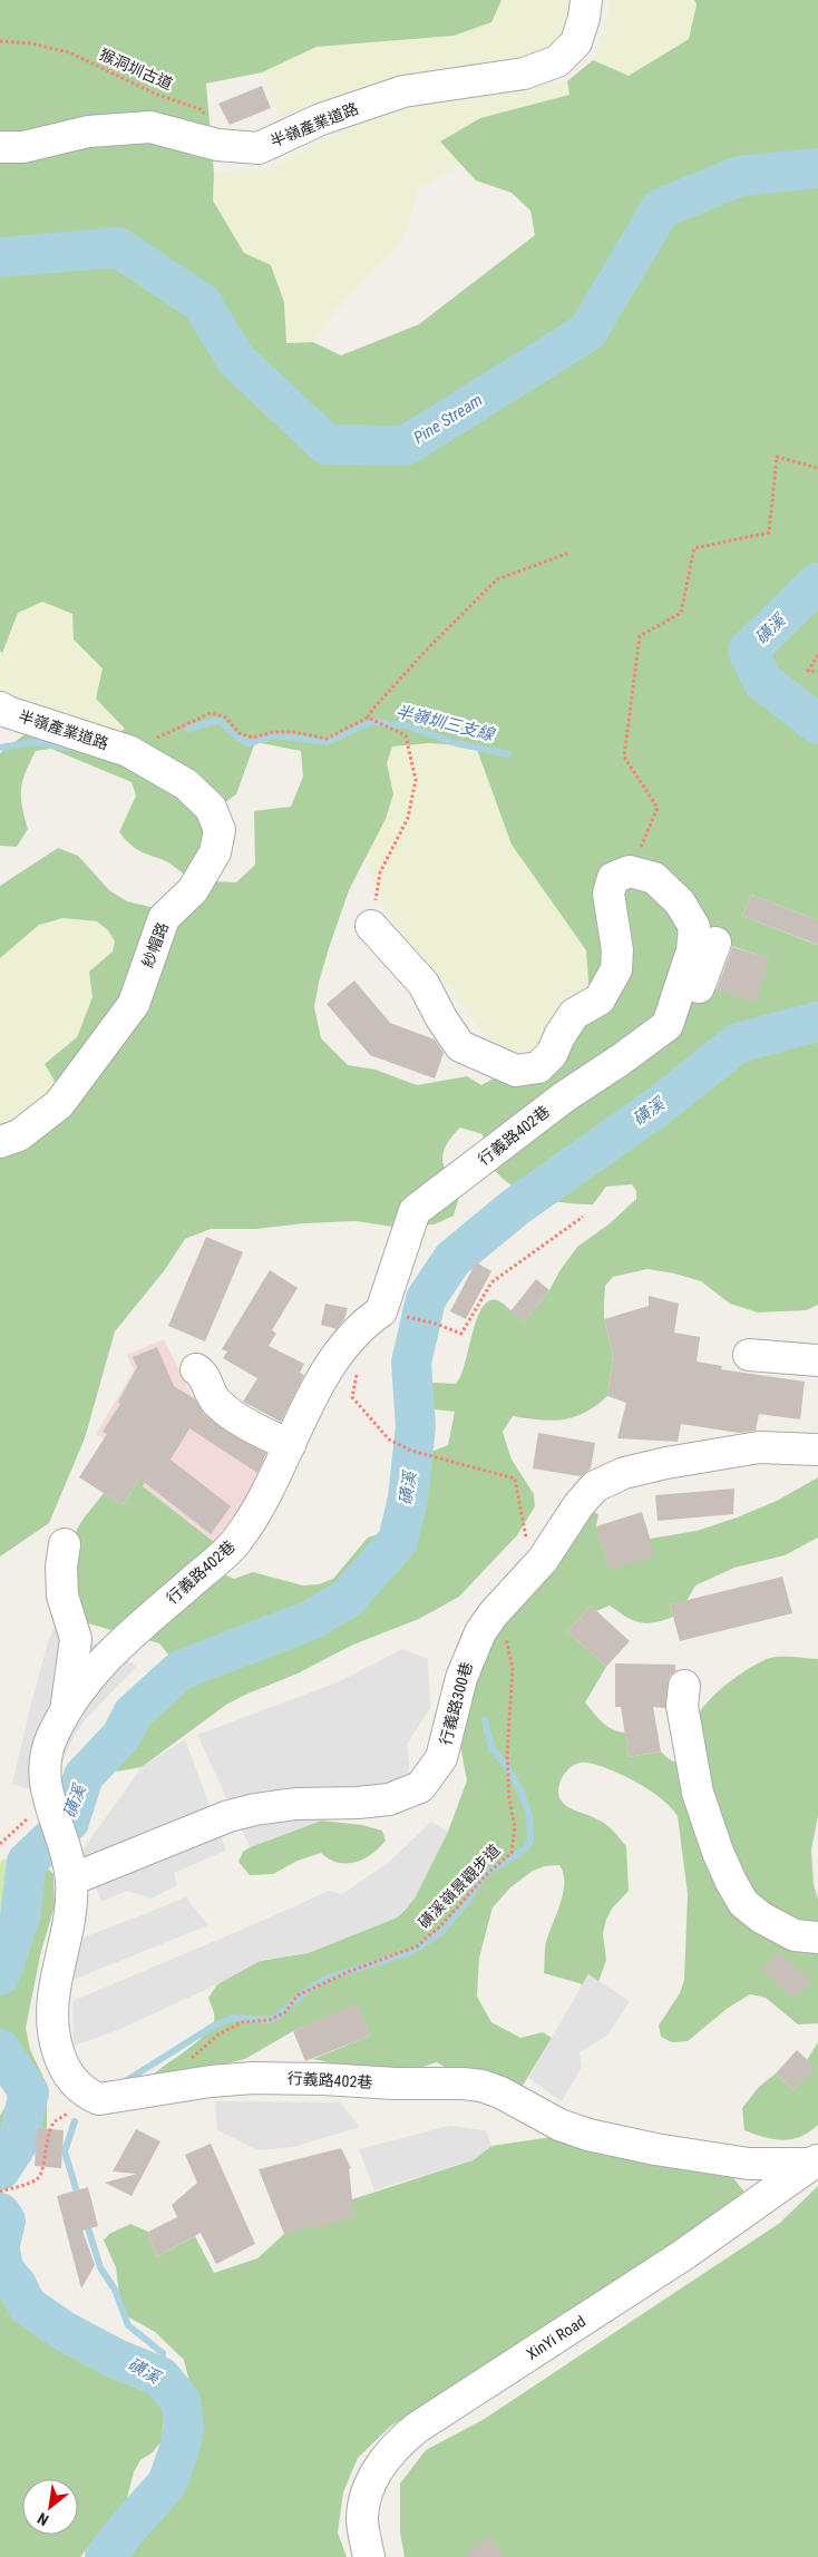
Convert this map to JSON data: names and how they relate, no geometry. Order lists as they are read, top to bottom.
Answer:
{
  "streets": {
    "street": [
      "半嶺產業道路",
      "紗帽路",
      "行義路402巷",
      "行義路300巷",
      "XinYi Road"
    ],
    "path": ["猴洞圳古道", "磺溪嶺景觀步道"]
  },
  "crossings": [
    ["半嶺產業道路", "紗帽路"],
    ["行義路402巷", "行義路300巷"],
    ["行義路402巷", "磺溪嶺景觀步道"],
    ["行義路402巷", "XinYi Road"],
    ["行義路300巷", "磺溪嶺景觀步道"]
  ],
  "water": ["Pine Stream", "磺溪", "半嶺圳三支線"],
  "north": "bottom left"
}
